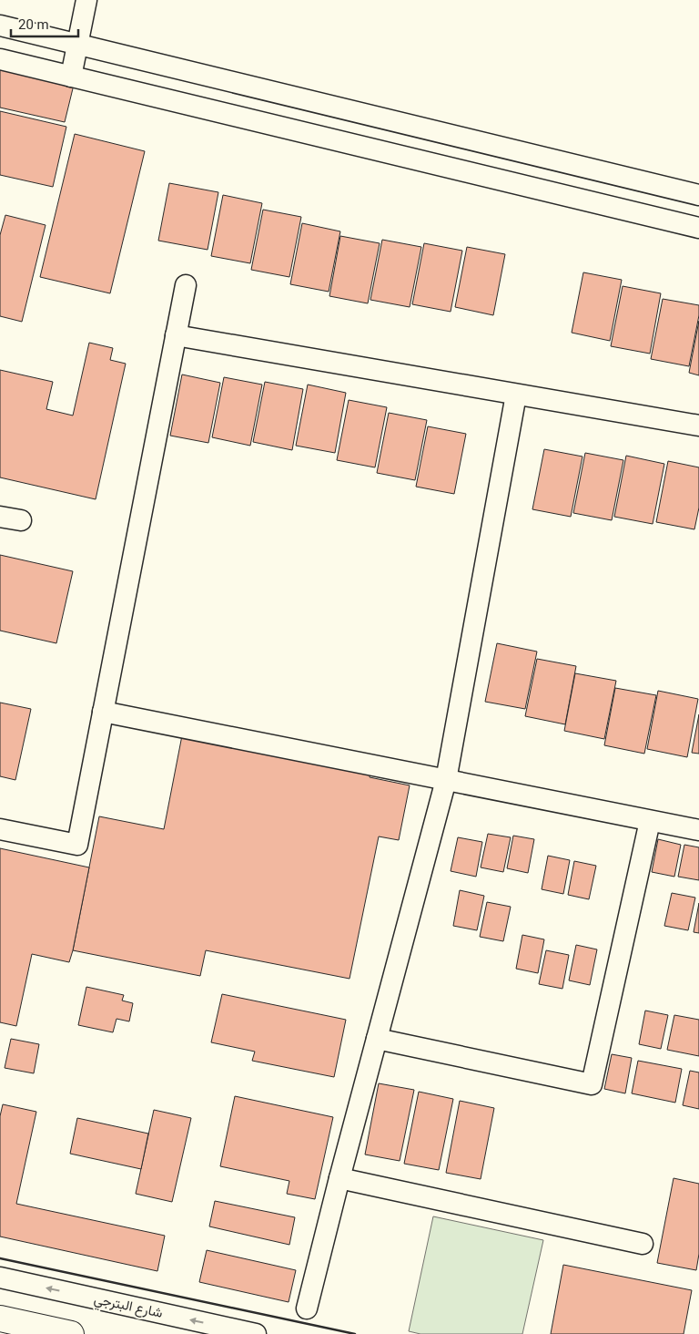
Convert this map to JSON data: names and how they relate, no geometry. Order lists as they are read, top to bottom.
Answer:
{
  "streets": {
    "street": ["شارع البترجي"]
  },
  "one_way": ["شارع البترجي"],
  "scale_bar": "20 m"
}
